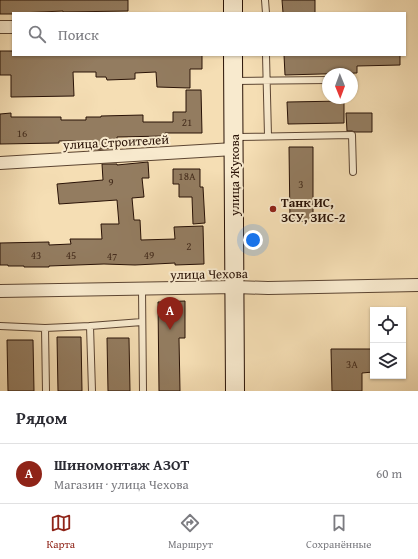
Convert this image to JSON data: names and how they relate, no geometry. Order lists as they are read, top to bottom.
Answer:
{
  "streets": {
    "street": ["улица Строителей", "улица Жукова", "улица Чехова"]
  },
  "crossings": [
    ["улица Строителей", "улица Жукова"],
    ["улица Жукова", "улица Чехова"]
  ],
  "places": ["Танк ИС, ЗСУ, ЗИС-2"],
  "house_numbers": [
    "21",
    "16",
    "18А",
    "9",
    "3",
    "2",
    "43",
    "45",
    "49",
    "47",
    "3А"
  ],
  "north": "bottom",
  "page": {
    "search": "Поиск",
    "pins": "A",
    "heading": "Рядом",
    "list": [
      {
        "mark": "A",
        "name": "Шиномонтаж АЗОТ",
        "note": "Магазин · улица Чехова",
        "value": "60 m"
      }
    ],
    "nav": ["Карта", "Маршрут", "Сохранённые"]
  }
}
